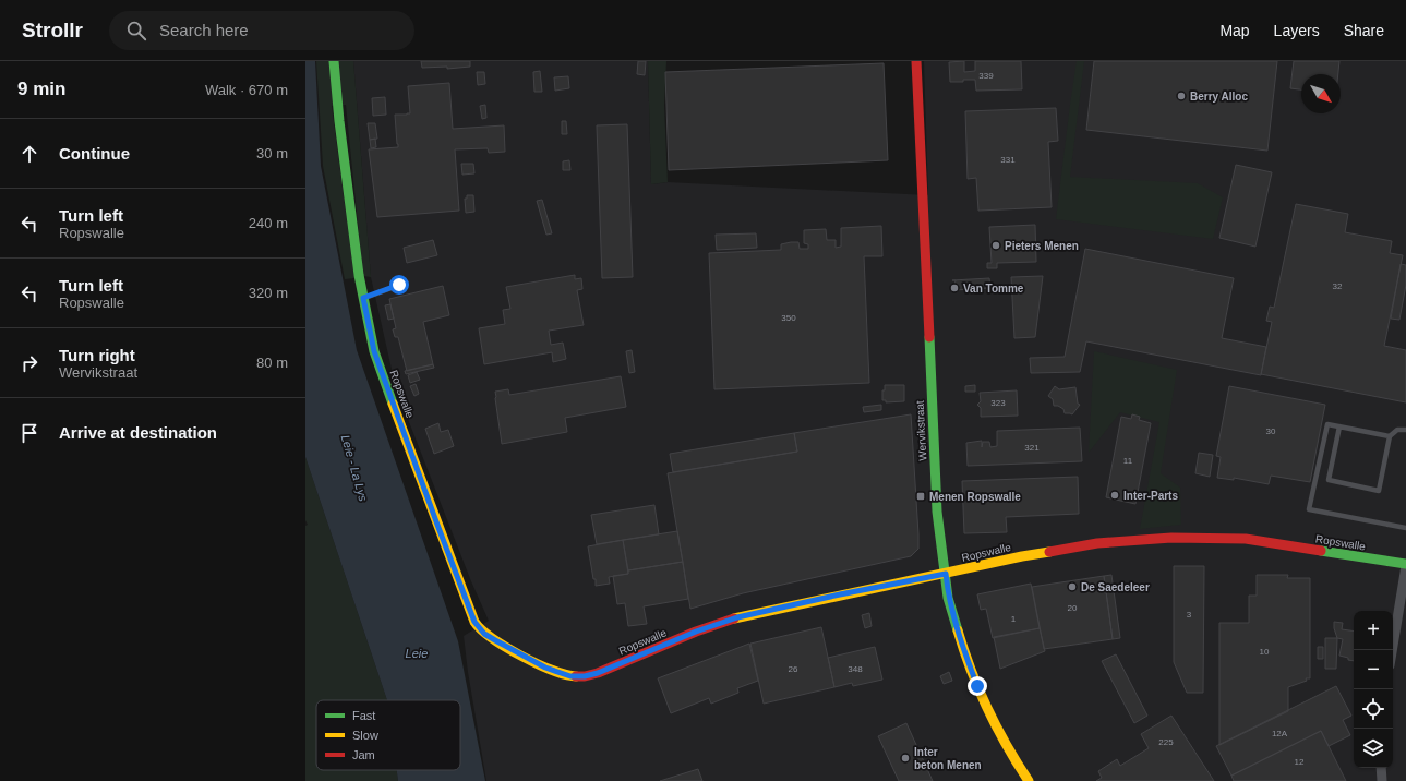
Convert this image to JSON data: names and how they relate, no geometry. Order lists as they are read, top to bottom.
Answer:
{
  "streets": {
    "street": ["Ropswalle", "Wervikstraat"]
  },
  "crossings": [
    ["Ropswalle", "Wervikstraat"]
  ],
  "water": ["Leie - La Lys", "Leie"],
  "places": {
    "other": [
      "Berry Alloc",
      "Pieters Menen",
      "Van Tomme",
      "Inter-Parts",
      "De Saedeleer",
      "Inter beton Menen"
    ],
    "transit": ["Menen Ropswalle"]
  },
  "house_numbers": [
    "339",
    "331",
    "32",
    "350",
    "323",
    "30",
    "321",
    "11",
    "20",
    "3",
    "1",
    "10",
    "26",
    "348",
    "12A",
    "225",
    "12"
  ],
  "legend": ["Fast", "Slow", "Jam"],
  "north": "bottom right",
  "page": {
    "header": "Strollr",
    "search": "Search here",
    "nav": ["Map", "Layers", "Share"],
    "heading": ["9 min", "Walk · 670 m"],
    "list": [
      ["Continue", "30 m"],
      ["Turn left", "Ropswalle", "240 m"],
      ["Turn left", "Ropswalle", "320 m"],
      ["Turn right", "Wervikstraat", "80 m"],
      "Arrive at destination"
    ],
    "map_buttons": ["+", "−"]
  }
}
